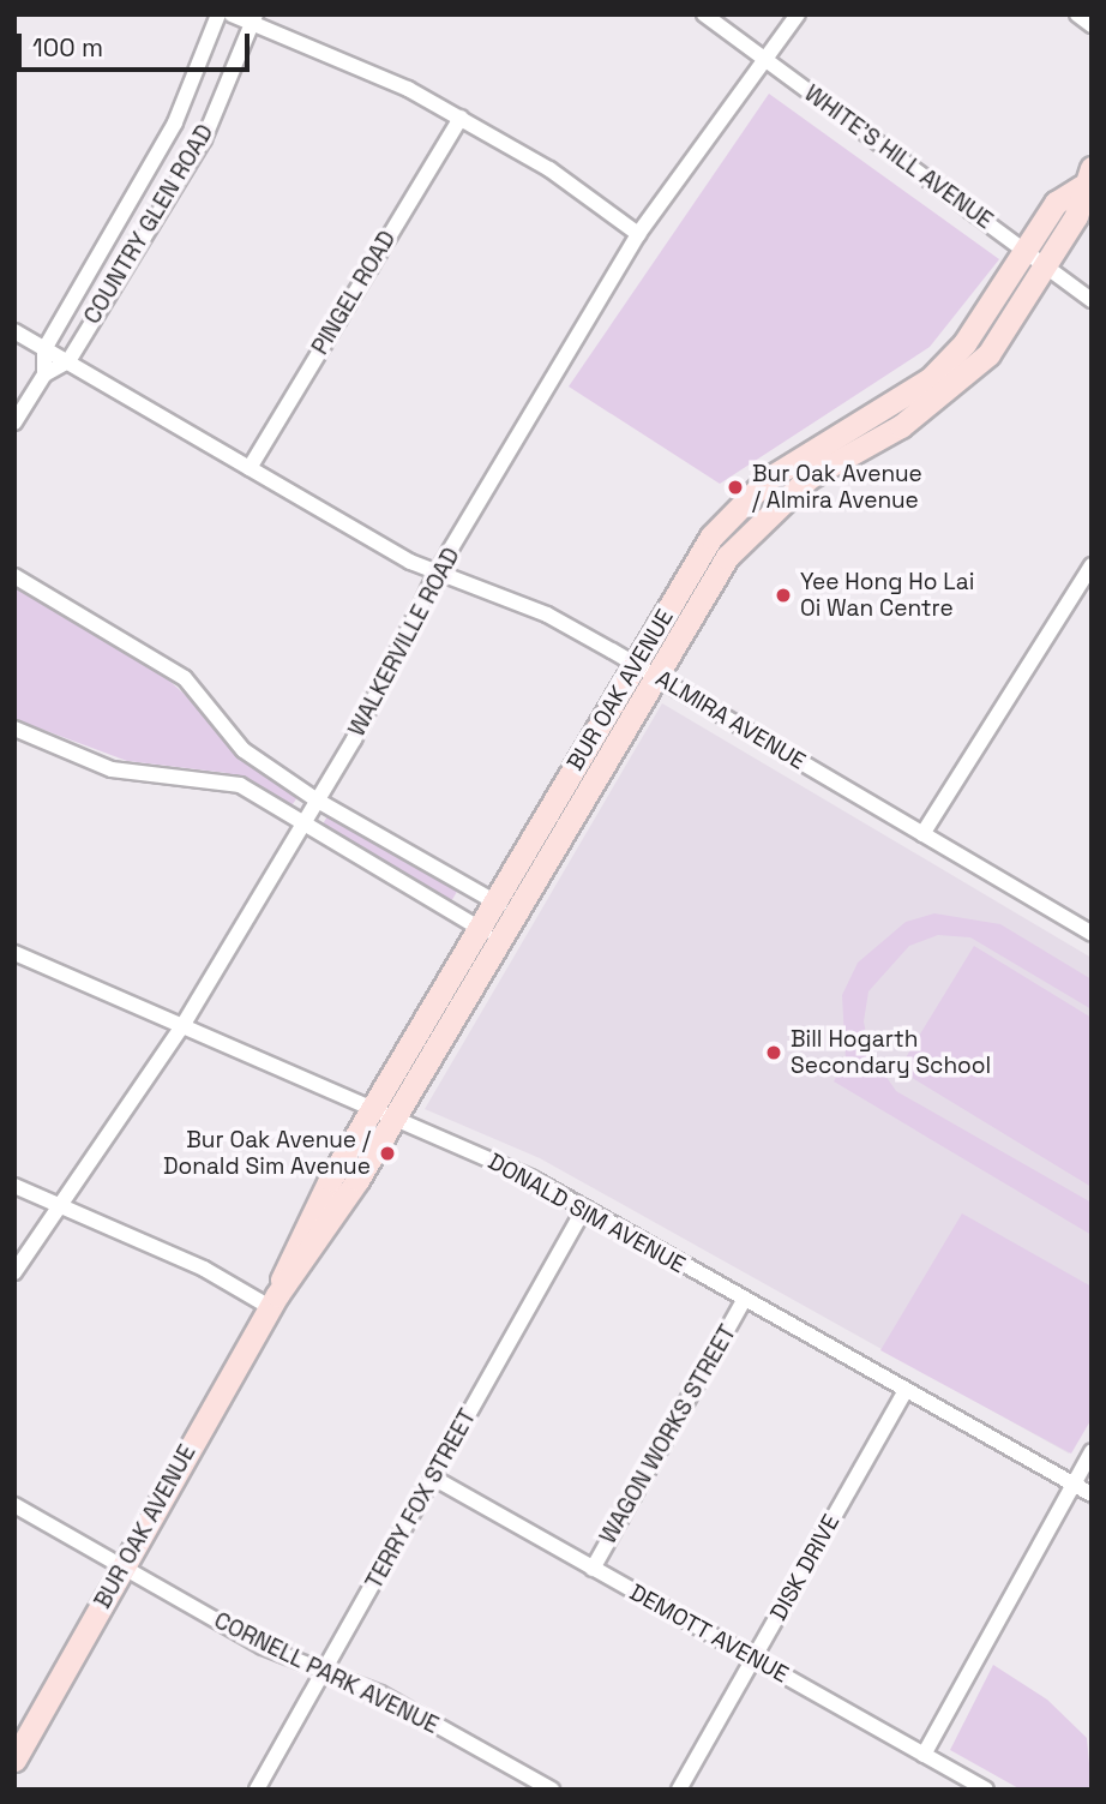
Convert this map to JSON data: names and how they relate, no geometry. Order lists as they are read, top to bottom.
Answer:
{
  "streets": {
    "street": [
      "WHITE'S HILL AVENUE",
      "COUNTRY GLEN ROAD",
      "PINGEL ROAD",
      "WALKERVILLE ROAD",
      "BUR OAK AVENUE",
      "ALMIRA AVENUE",
      "DONALD SIM AVENUE",
      "WAGON WORKS STREET",
      "TERRY FOX STREET",
      "DISK DRIVE",
      "DEMOTT AVENUE",
      "CORNELL PARK AVENUE"
    ]
  },
  "crossings": [
    ["WHITE'S HILL AVENUE", "WALKERVILLE ROAD"],
    ["WHITE'S HILL AVENUE", "BUR OAK AVENUE"],
    ["COUNTRY GLEN ROAD", "ALMIRA AVENUE"],
    ["PINGEL ROAD", "ALMIRA AVENUE"],
    ["WALKERVILLE ROAD", "ALMIRA AVENUE"],
    ["WALKERVILLE ROAD", "DONALD SIM AVENUE"],
    ["BUR OAK AVENUE", "ALMIRA AVENUE"],
    ["BUR OAK AVENUE", "DONALD SIM AVENUE"],
    ["BUR OAK AVENUE", "CORNELL PARK AVENUE"],
    ["DONALD SIM AVENUE", "WAGON WORKS STREET"],
    ["DONALD SIM AVENUE", "TERRY FOX STREET"],
    ["DONALD SIM AVENUE", "DISK DRIVE"],
    ["WAGON WORKS STREET", "DEMOTT AVENUE"],
    ["TERRY FOX STREET", "DEMOTT AVENUE"],
    ["TERRY FOX STREET", "CORNELL PARK AVENUE"],
    ["DISK DRIVE", "DEMOTT AVENUE"]
  ],
  "places": [
    "Bur Oak Avenue / Almira Avenue",
    "Yee Hong Ho Lai Oi Wan Centre",
    "Bill Hogarth Secondary School",
    "Bur Oak Avenue / Donald Sim Avenue"
  ],
  "scale_bar": "100 m"
}
